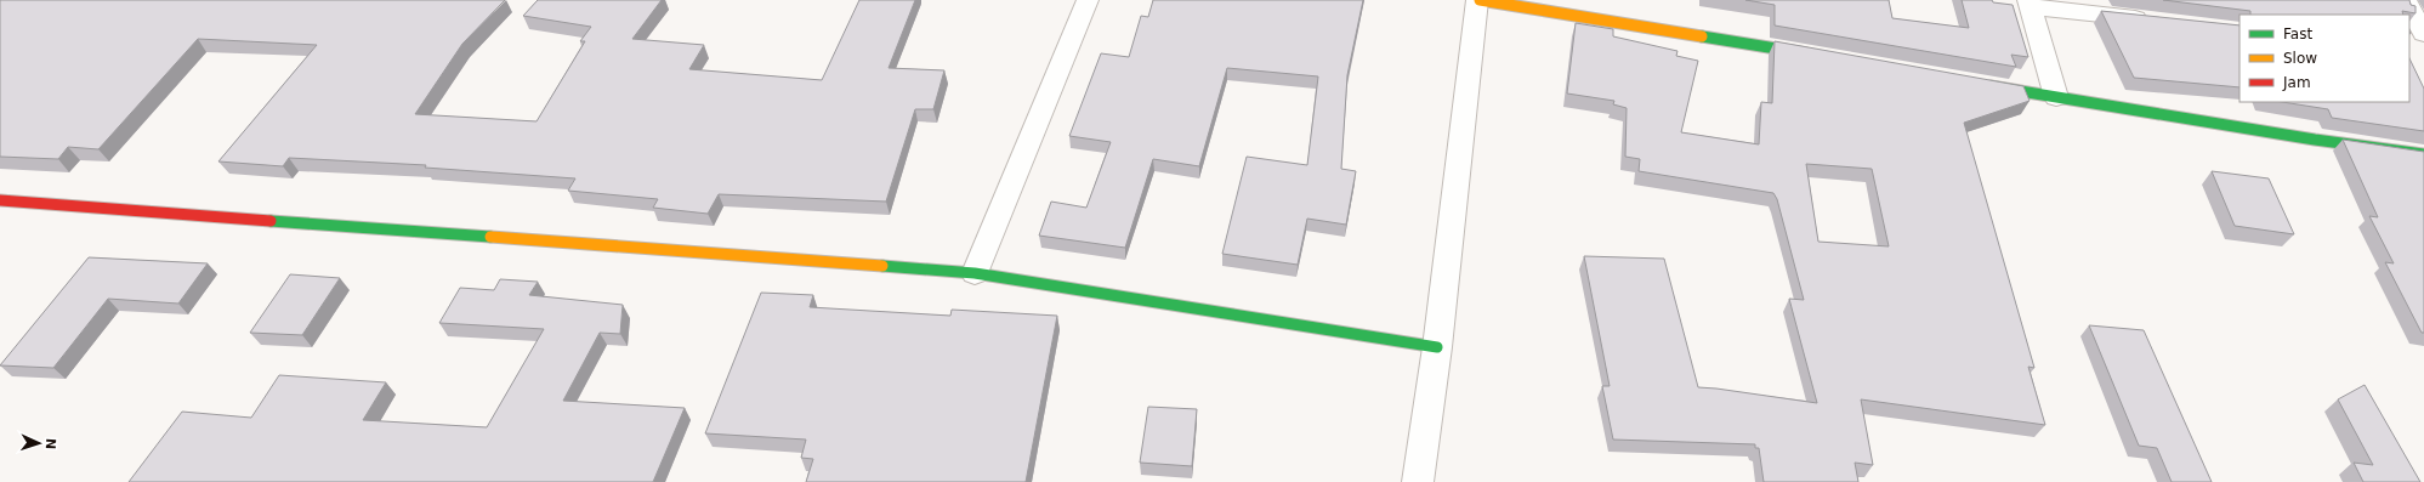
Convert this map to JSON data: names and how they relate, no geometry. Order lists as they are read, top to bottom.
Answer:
{
  "legend": ["Fast", "Slow", "Jam"],
  "north": "right"
}
